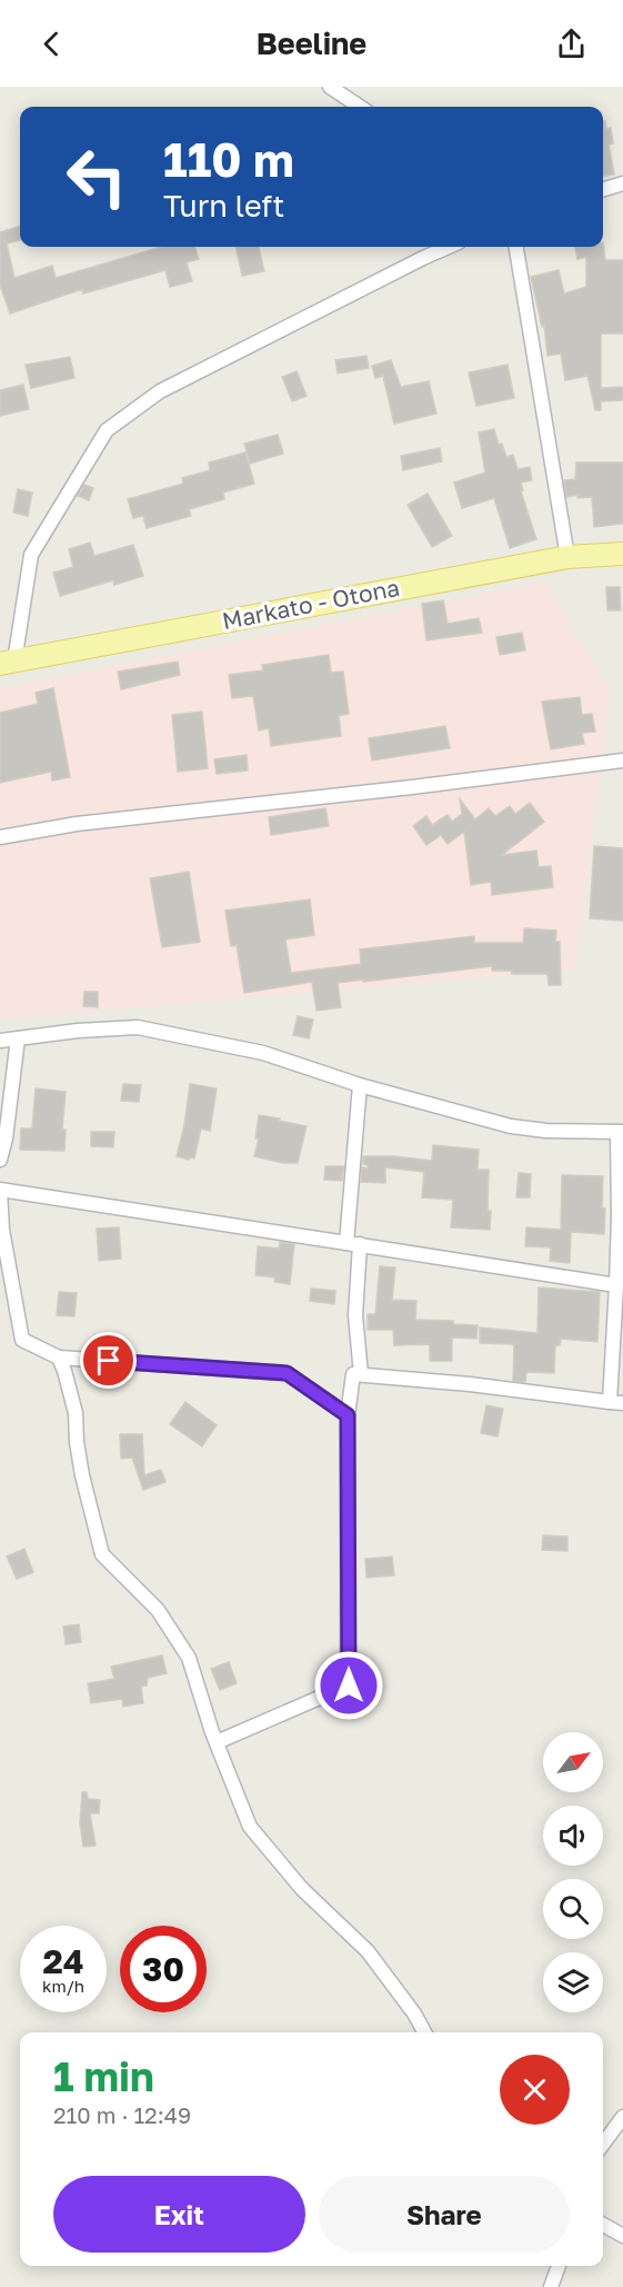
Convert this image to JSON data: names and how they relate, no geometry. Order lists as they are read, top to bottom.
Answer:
{
  "streets": {
    "main road": ["Markato - Otona"]
  },
  "north": "top right",
  "page": {
    "header": "Beeline",
    "turn": ["110 m", "Turn left"],
    "speed": "24 km/h",
    "limit": "30",
    "heading": ["1 min", "210 m · 12:49"],
    "buttons": ["Exit", "Share"]
  }
}
